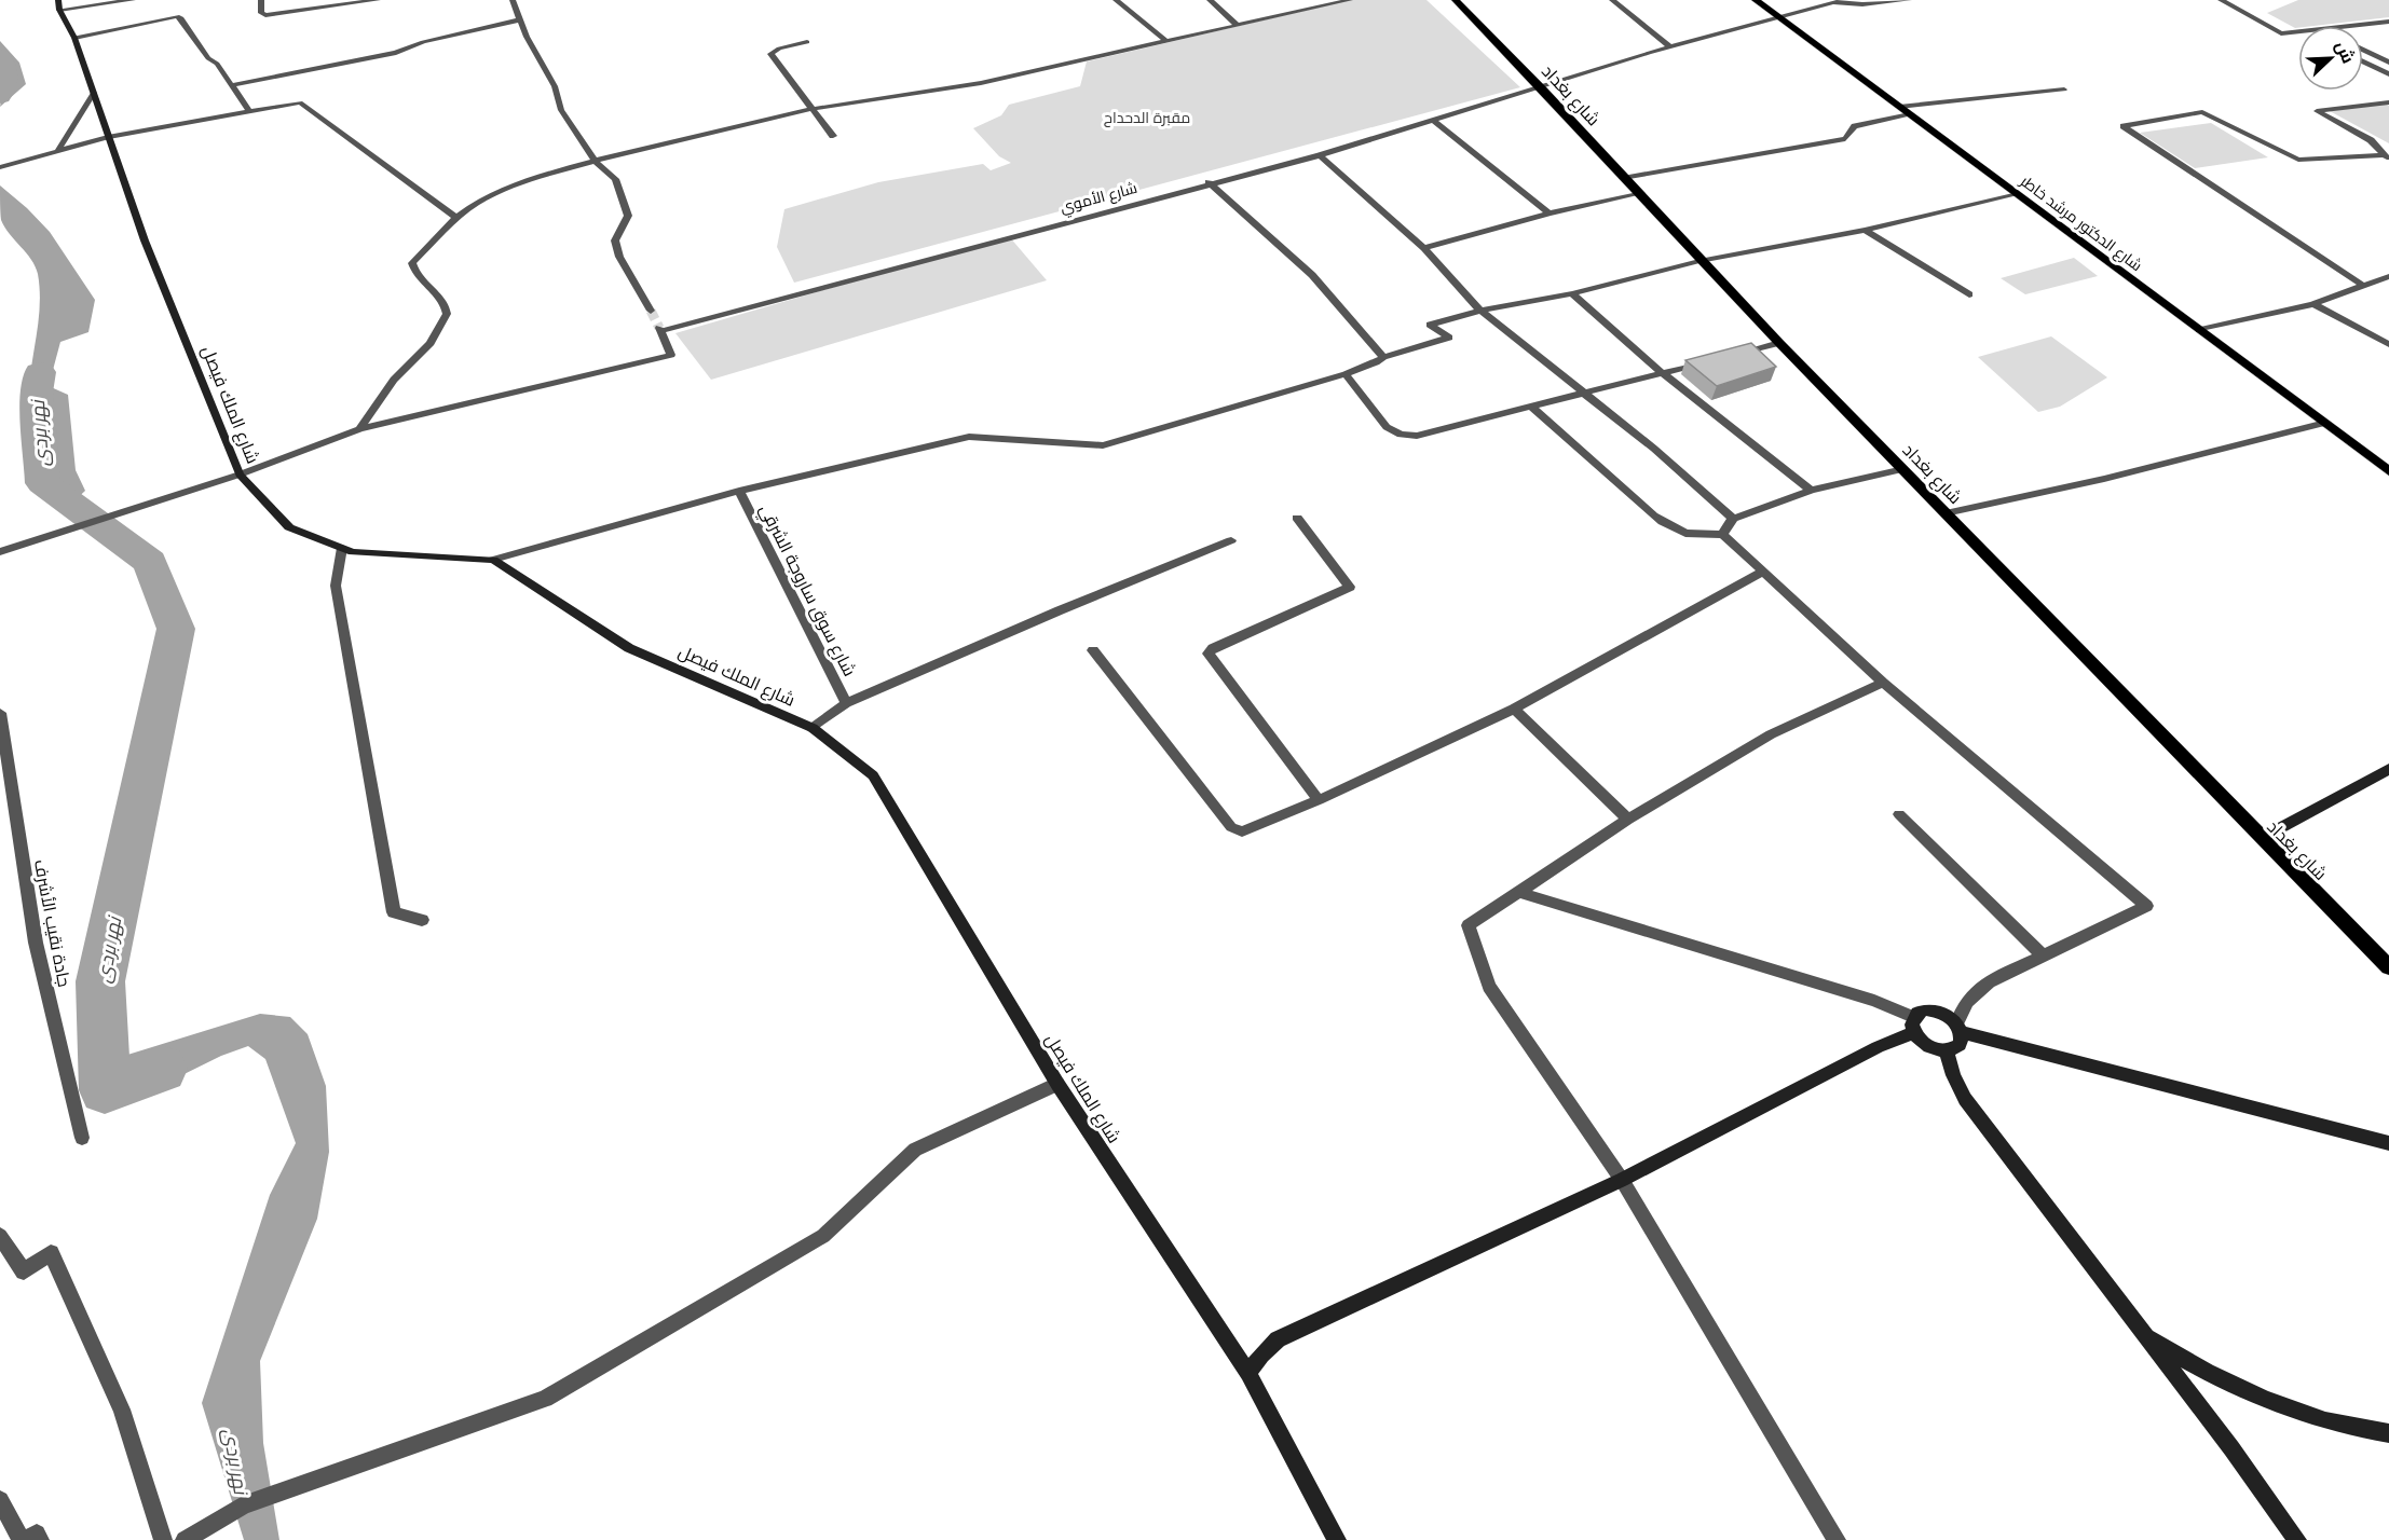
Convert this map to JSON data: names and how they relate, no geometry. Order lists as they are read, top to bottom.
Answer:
{
  "streets": {
    "main road": ["شارع بغداد", "شارع الدكتور مرشد خاطر"],
    "street": [
      "شارع الأموي",
      "شارع الملك فيصل",
      "شارع سوق ساروجة الشرقي",
      "جادة نقيب الأشرف"
    ]
  },
  "crossings": [
    ["شارع بغداد", "شارع الأموي"],
    ["شارع الأموي", "شارع الدكتور مرشد خاطر"],
    ["شارع الملك فيصل", "شارع سوق ساروجة الشرقي"]
  ],
  "water": ["نهر بردى"],
  "parks": ["مقبرة الدحداح"],
  "north": "top right"
}
